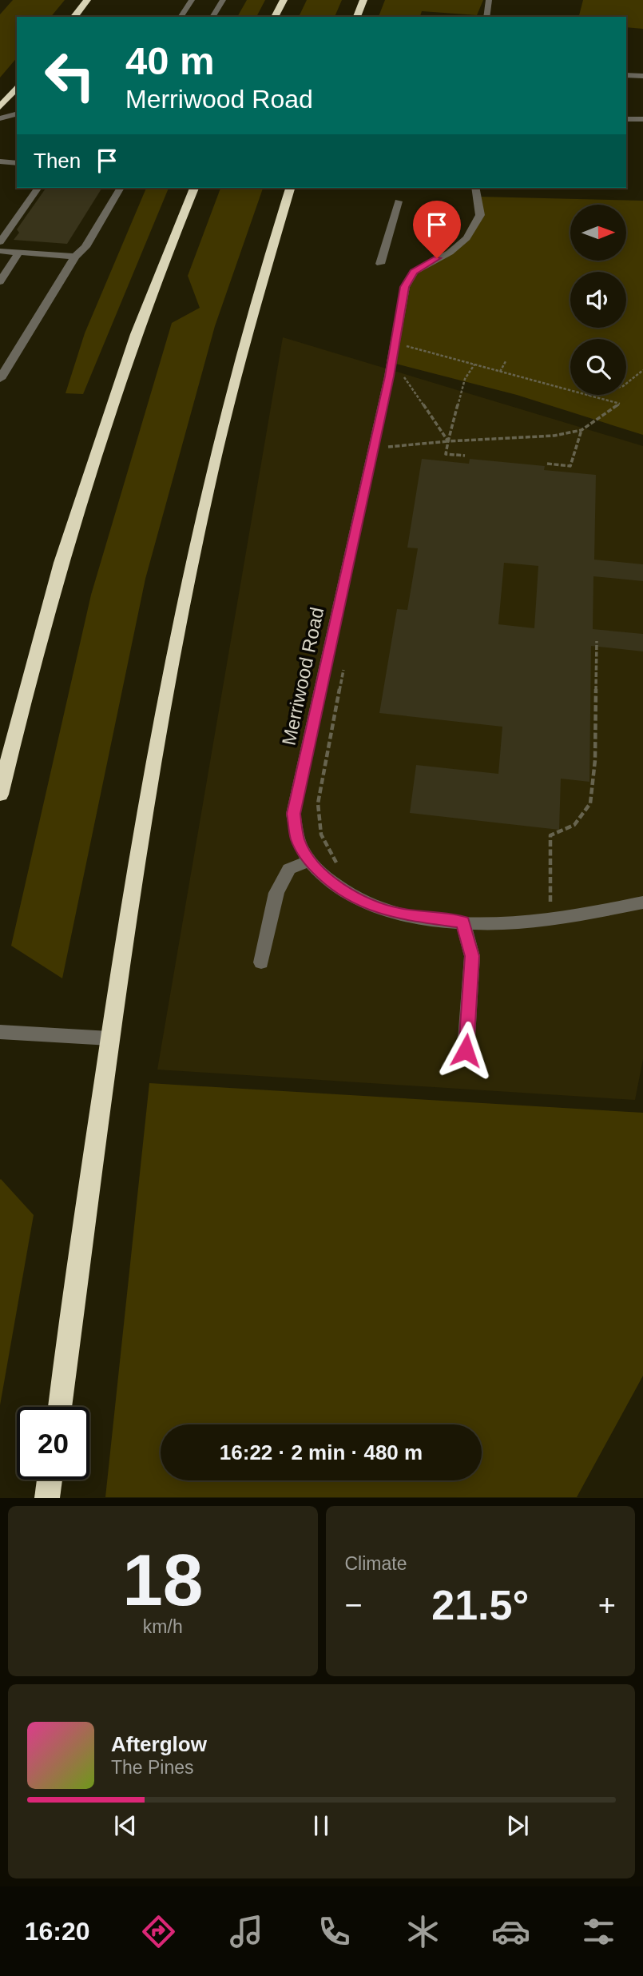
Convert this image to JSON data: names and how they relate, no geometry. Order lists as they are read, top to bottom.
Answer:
{
  "streets": {
    "street": ["Merriwood Road"]
  },
  "north": "right",
  "page": {
    "turn": ["40 m", "Merriwood Road"],
    "then": "Then",
    "limit": "20",
    "trip": "16:22 · 2 min · 480 m",
    "tile": [
      ["18", "km/h"],
      "Climate"
    ],
    "heat": ["−", "21.5°", "+"],
    "song": ["Afterglow", "The Pines"],
    "tabs": "16:20"
  }
}
